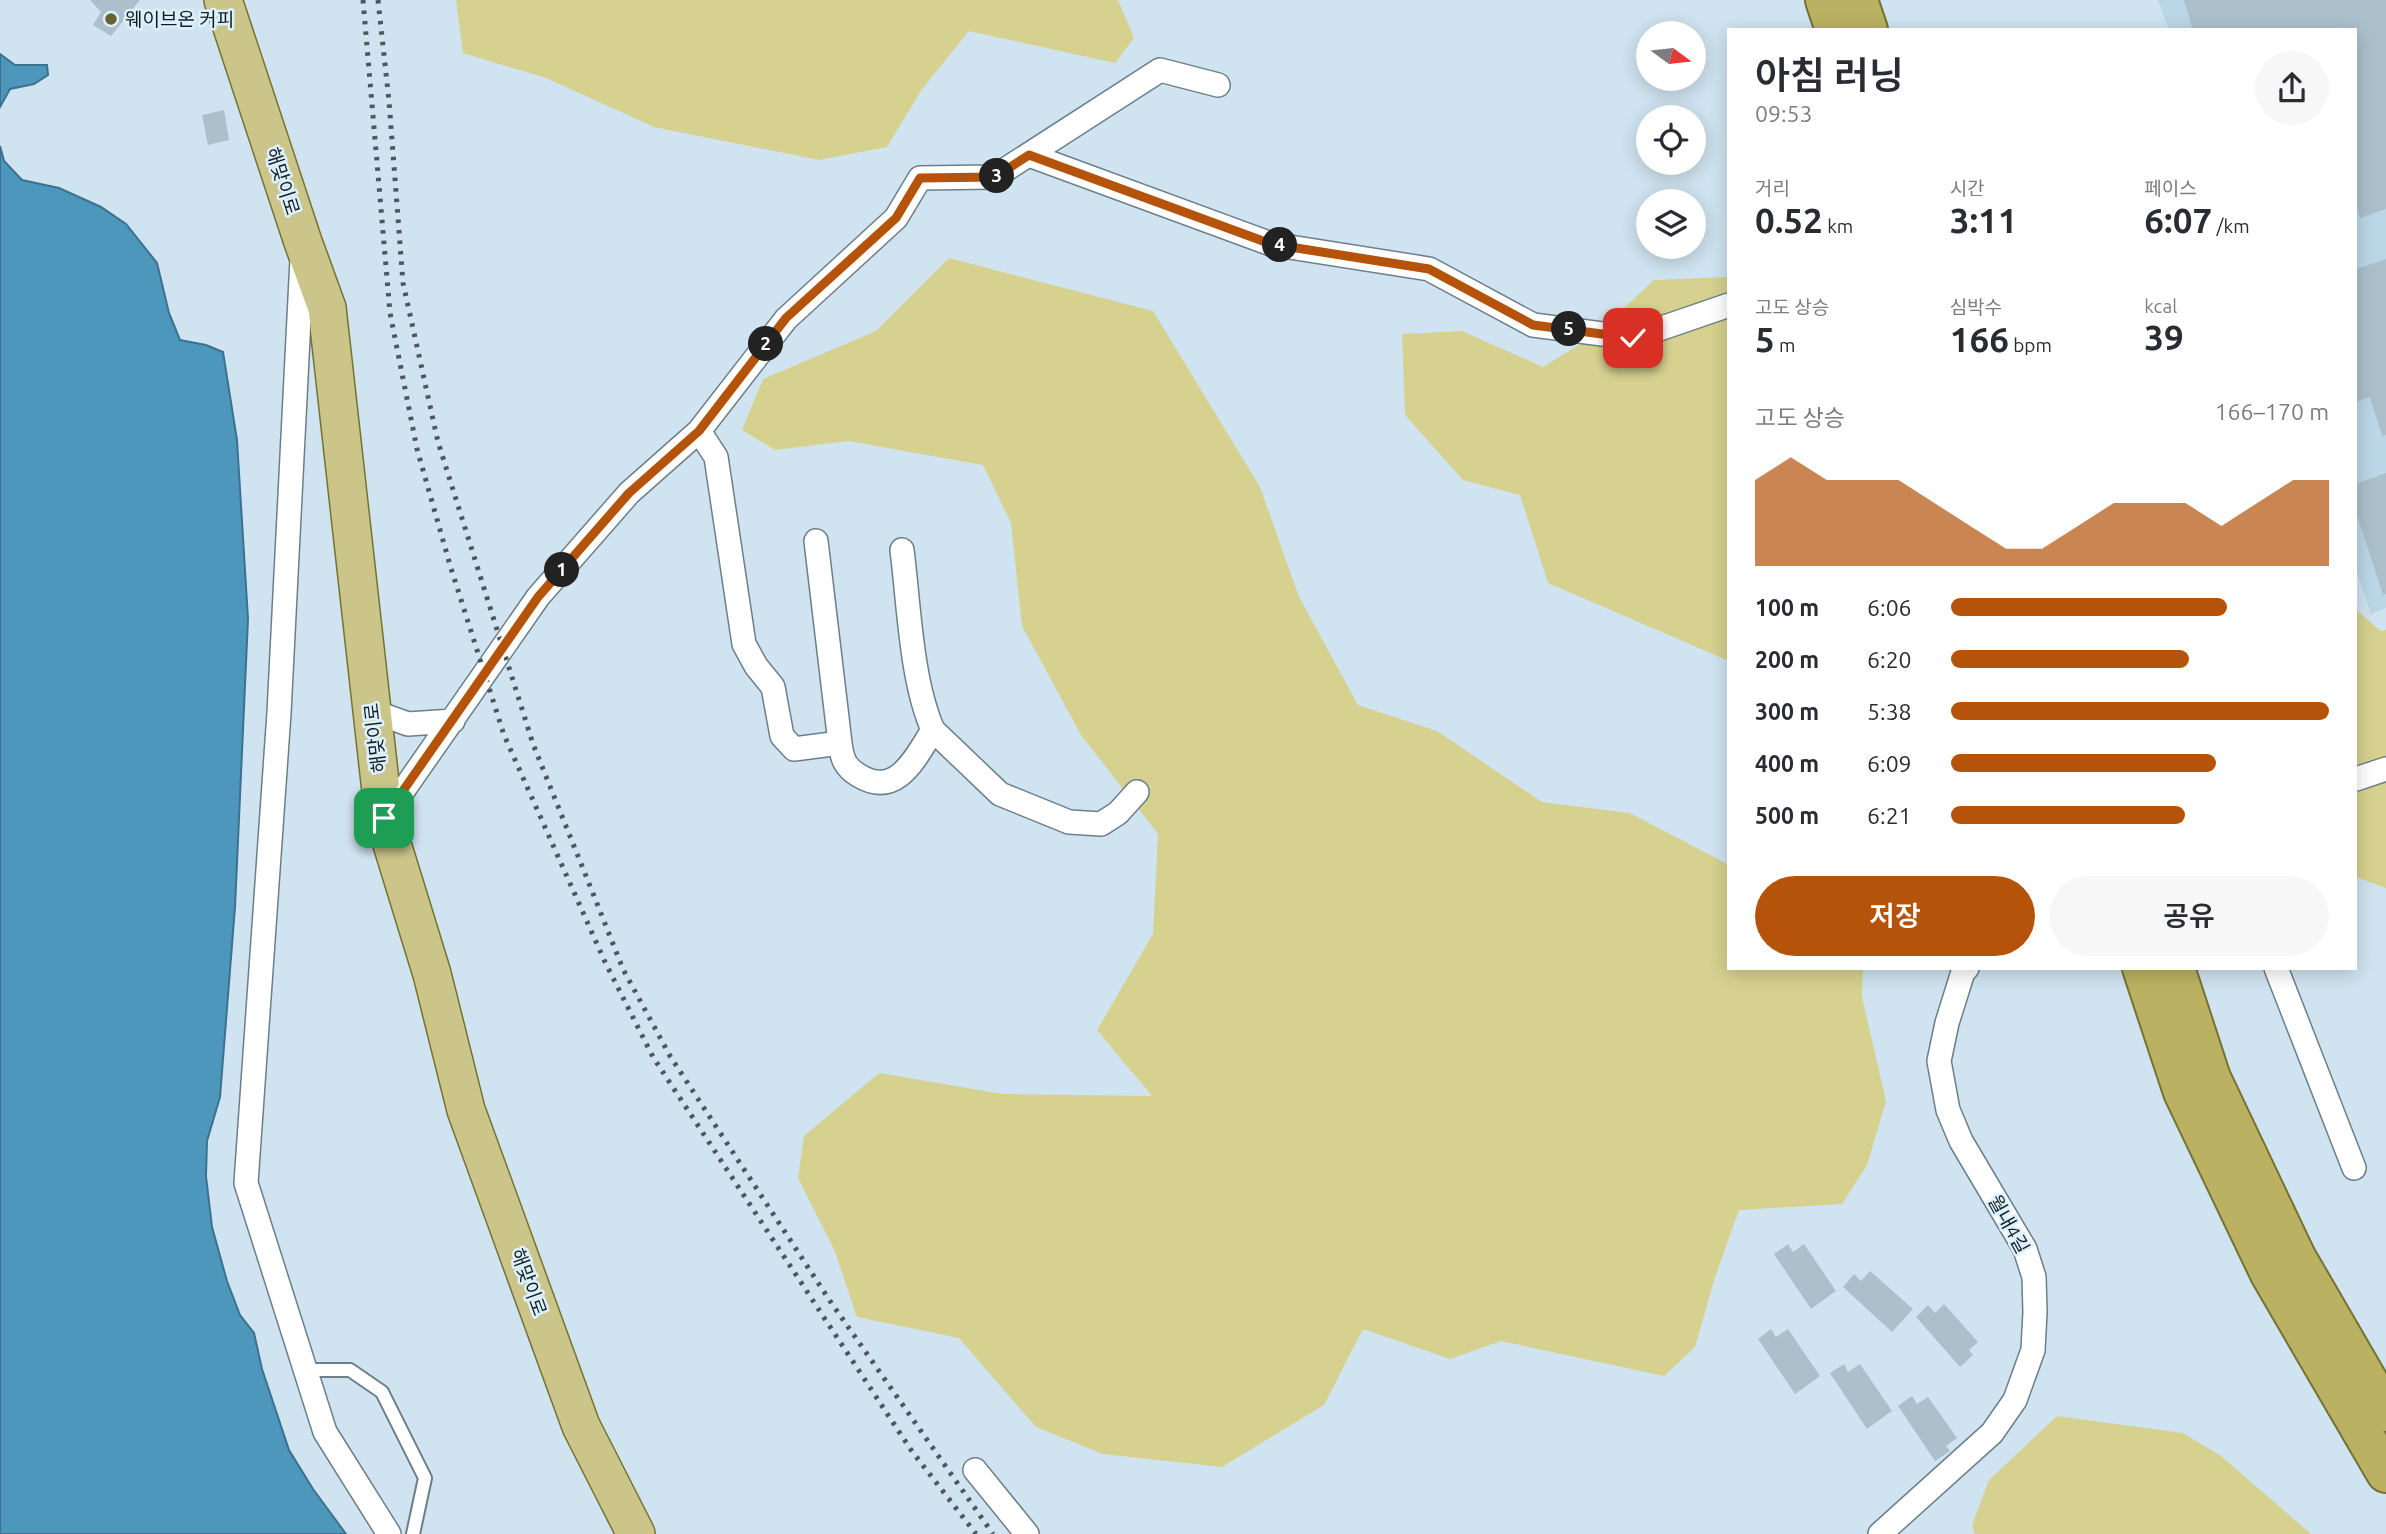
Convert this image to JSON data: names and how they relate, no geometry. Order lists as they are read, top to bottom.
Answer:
{
  "streets": {
    "main road": ["해맞이로"],
    "street": ["월내4길"]
  },
  "places": ["웨이브온 커피"],
  "north": "right",
  "page": {
    "heading": ["아침 러닝", "09:53"],
    "stats": [
      ["거리", "0.52 km"],
      ["시간", "3:11"],
      ["페이스", "6:07 /km"],
      ["고도 상승", "5 m"],
      ["심박수", "166 bpm"],
      ["kcal", "39"]
    ],
    "pins": [
      "3",
      "4",
      "5",
      "2",
      "1"
    ],
    "chart": ["고도 상승", "166–170 m"],
    "list": [
      {
        "name": "100 m",
        "note": "6:06"
      },
      {
        "name": "200 m",
        "note": "6:20"
      },
      {
        "name": "300 m",
        "note": "5:38"
      },
      {
        "name": "400 m",
        "note": "6:09"
      },
      {
        "name": "500 m",
        "note": "6:21"
      }
    ],
    "buttons": ["저장", "공유"]
  }
}
